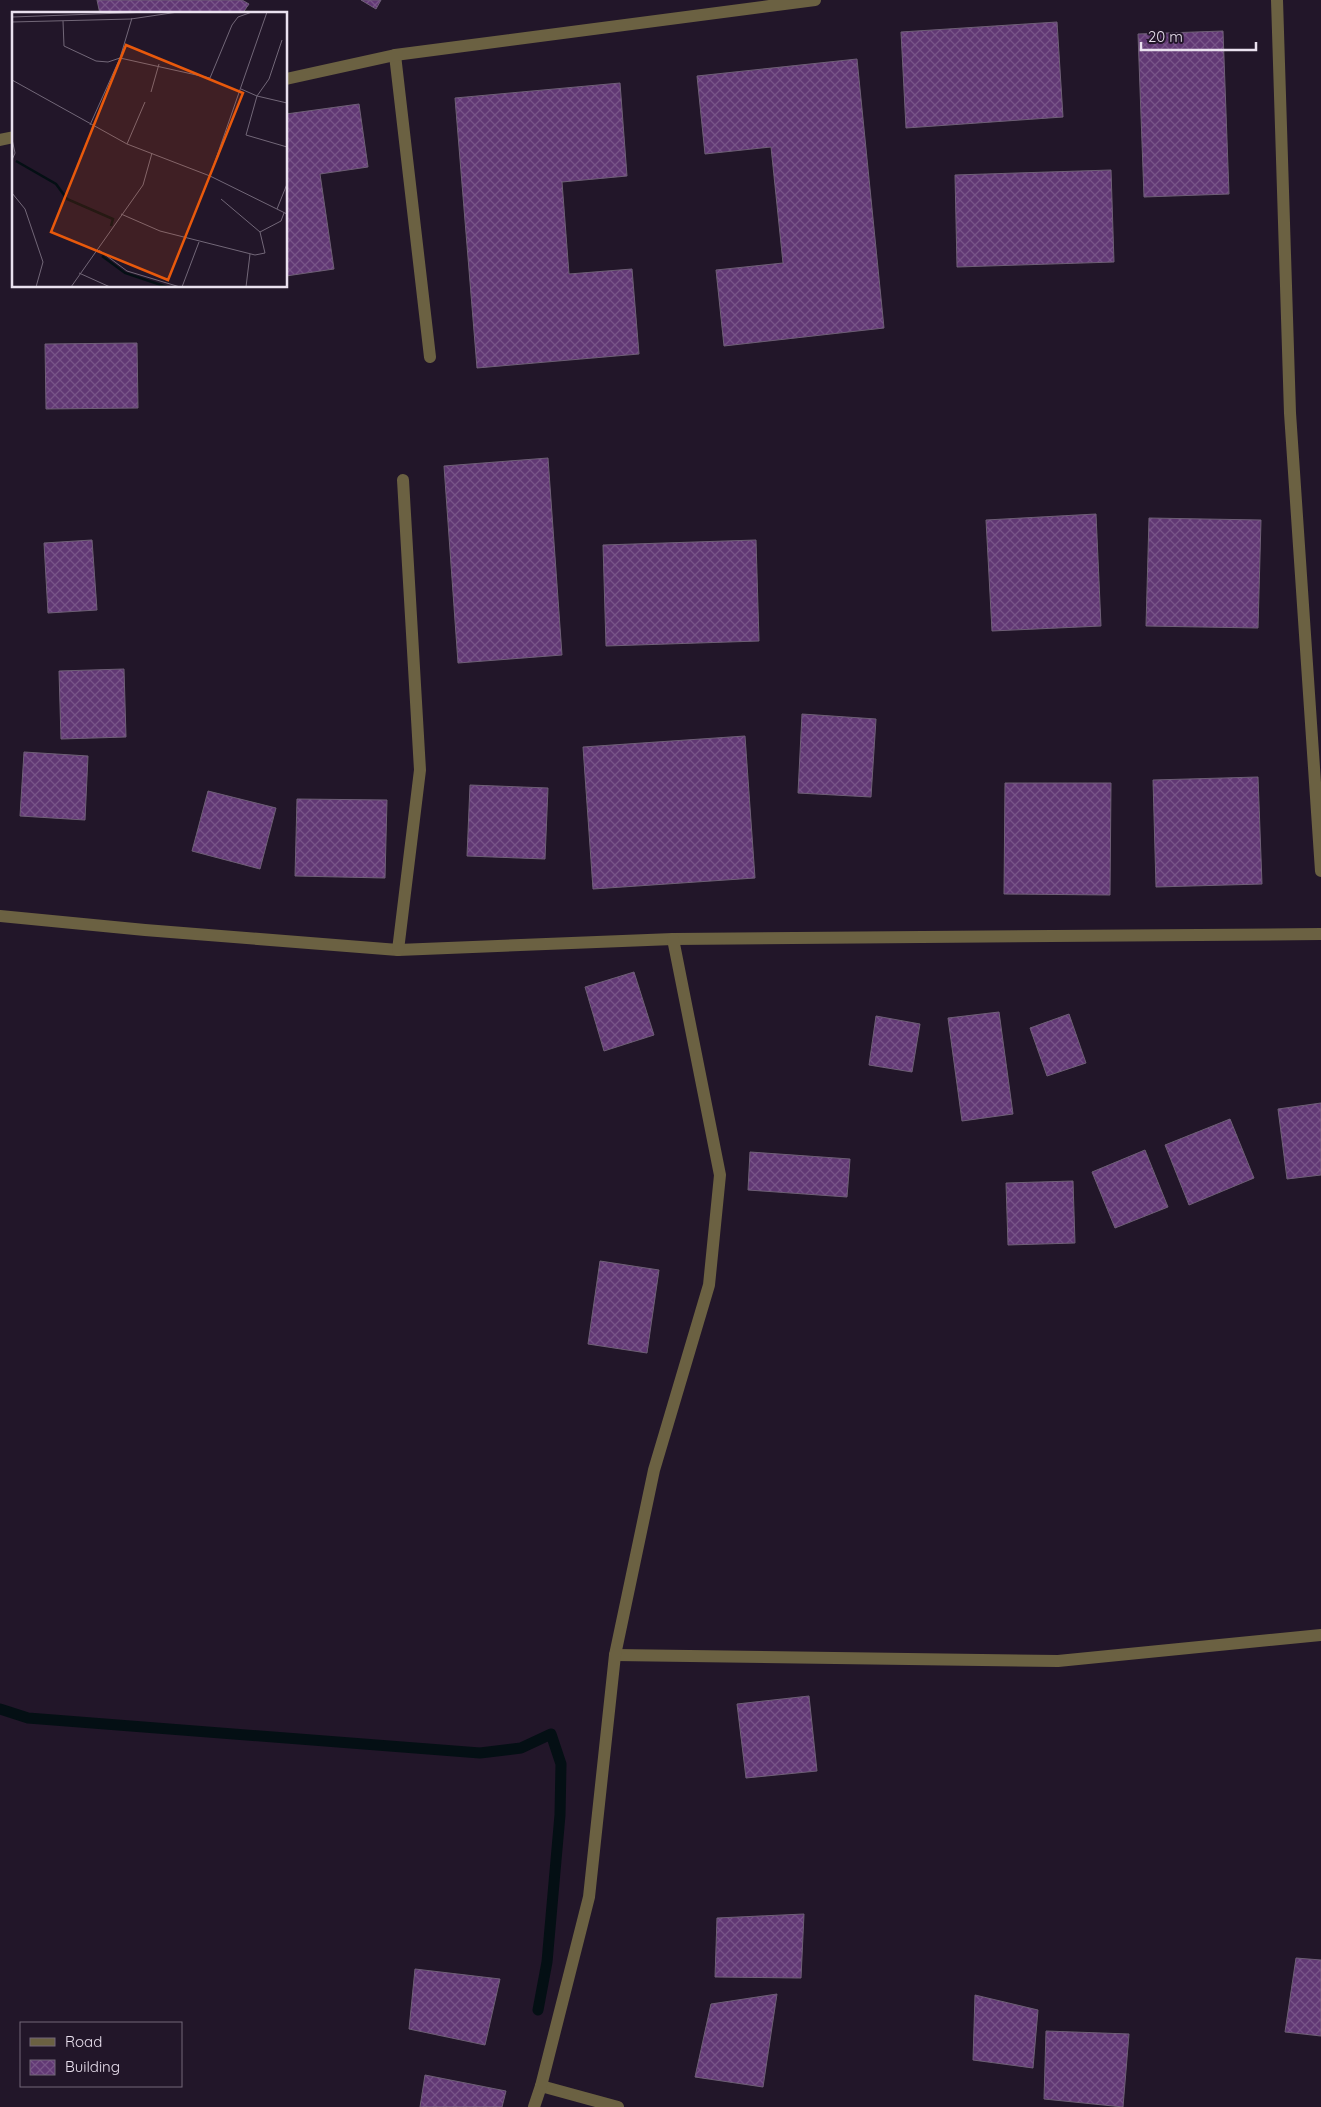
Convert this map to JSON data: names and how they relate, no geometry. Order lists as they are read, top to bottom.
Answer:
{
  "legend": ["Road", "Building"],
  "scale_bar": "20 m"
}
